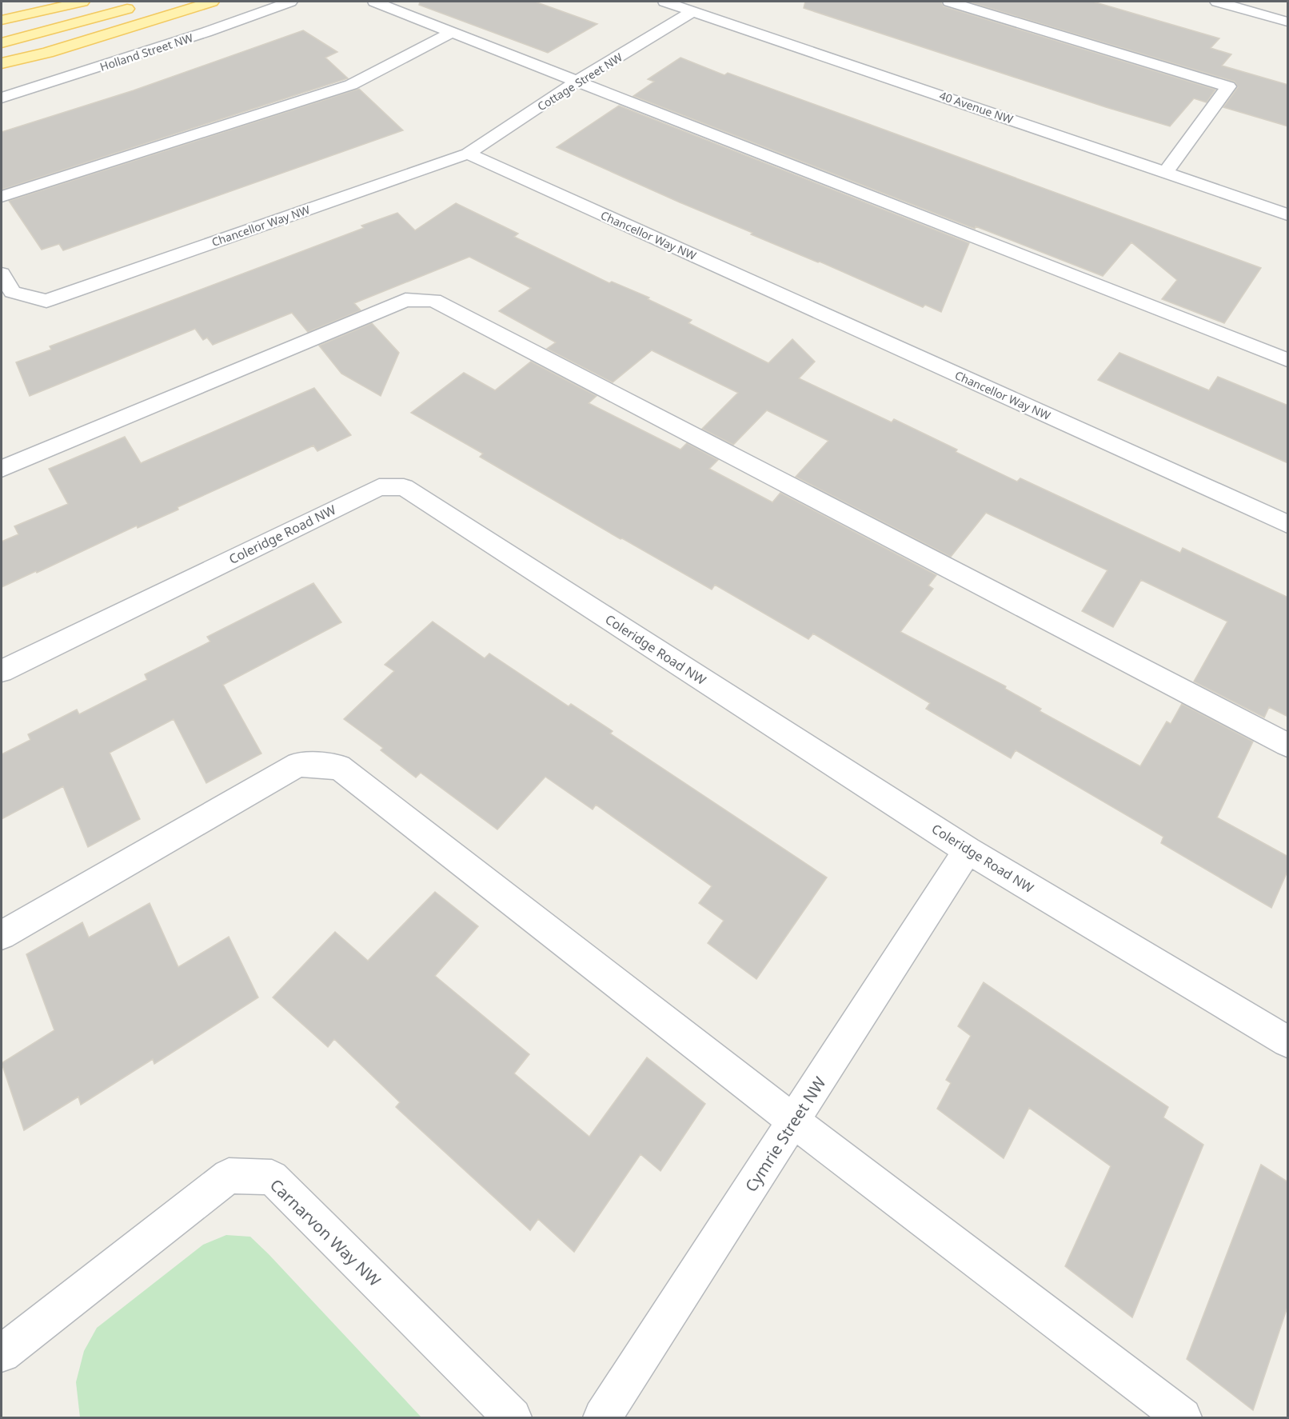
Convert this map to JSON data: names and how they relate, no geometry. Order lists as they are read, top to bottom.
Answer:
{
  "streets": {
    "street": [
      "Holland Street NW",
      "Cottage Street NW",
      "40 Avenue NW",
      "Chancellor Way NW",
      "Coleridge Road NW",
      "Cymrie Street NW",
      "Carnarvon Way NW"
    ]
  },
  "crossings": [
    ["Cottage Street NW", "40 Avenue NW"],
    ["Cottage Street NW", "Chancellor Way NW"],
    ["Coleridge Road NW", "Cymrie Street NW"]
  ]
}
